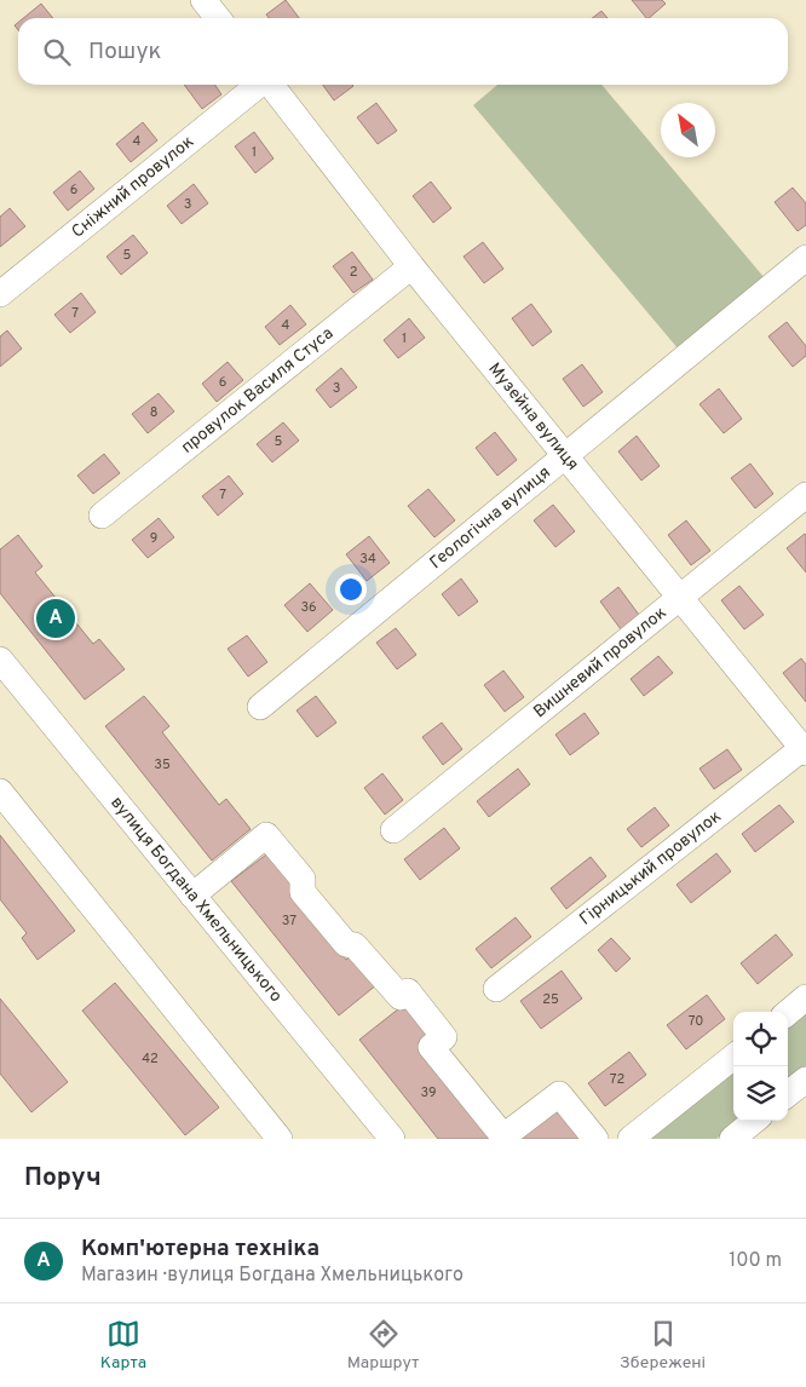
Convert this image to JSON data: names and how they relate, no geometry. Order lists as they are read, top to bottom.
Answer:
{
  "streets": {
    "street": [
      "Сніжний провулок",
      "провулок Василя Стуса",
      "Музейна вулиця",
      "Геологічна вулиця",
      "Вишневий провулок",
      "Гірницький провулок",
      "вулиця Богдана Хмельницького"
    ]
  },
  "crossings": [
    ["провулок Василя Стуса", "Музейна вулиця"],
    ["Музейна вулиця", "Геологічна вулиця"],
    ["Музейна вулиця", "Вишневий провулок"],
    ["Музейна вулиця", "Гірницький провулок"]
  ],
  "house_numbers": [
    "4",
    "1",
    "6",
    "3",
    "5",
    "2",
    "7",
    "4",
    "1",
    "6",
    "3",
    "8",
    "5",
    "7",
    "9",
    "34",
    "36",
    "35",
    "37",
    "25",
    "70",
    "42",
    "72",
    "39"
  ],
  "north": "top left",
  "page": {
    "search": "Пошук",
    "pins": "A",
    "heading": "Поруч",
    "list": [
      {
        "mark": "A",
        "name": "Комп'ютерна техніка",
        "note": "Магазин · вулиця Богдана Хмельницького",
        "value": "100 m"
      }
    ],
    "nav": ["Карта", "Маршрут", "Збережені"]
  }
}
